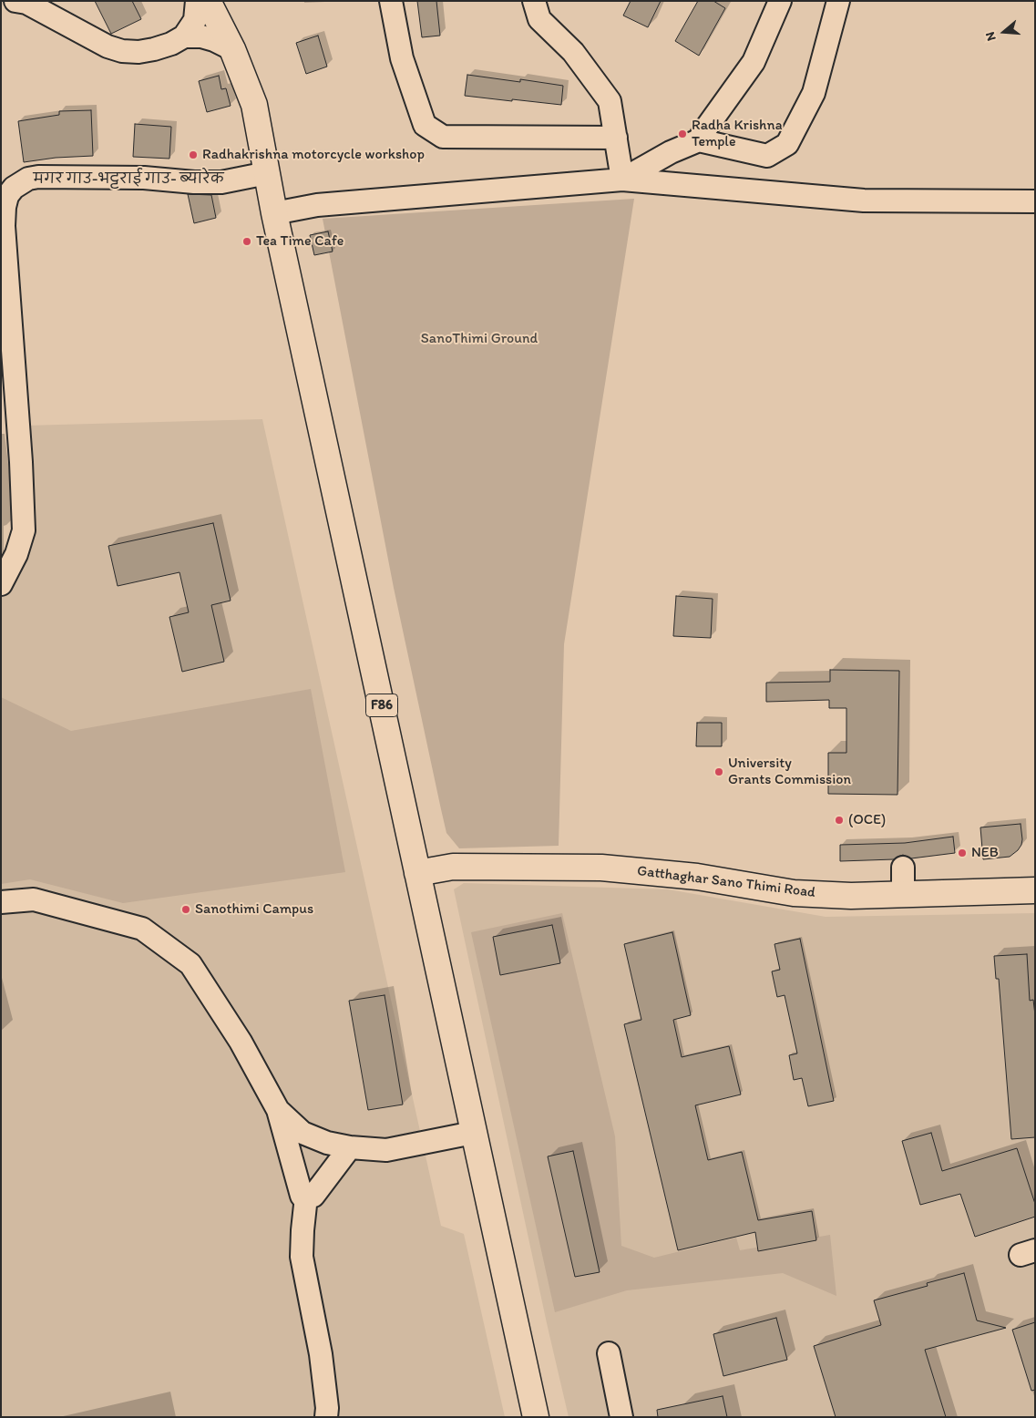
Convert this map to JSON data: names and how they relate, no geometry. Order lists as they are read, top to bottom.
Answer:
{
  "streets": {
    "main road": ["F86", "Gatthaghar Sano Thimi Road"],
    "street": ["मगर गाउ-भट्टराई गाउ- ब्यारेक"]
  },
  "crossings": [
    ["मगर गाउ-भट्टराई गाउ- ब्यारेक", "F86"],
    ["F86", "Gatthaghar Sano Thimi Road"]
  ],
  "parks": ["SanoThimi Ground"],
  "places": [
    "Radha Krishna Temple",
    "Radhakrishna motorcycle workshop",
    "Tea Time Cafe",
    "University Grants Commission",
    "(OCE)",
    "NEB",
    "Sanothimi Campus"
  ],
  "north": "left"
}
